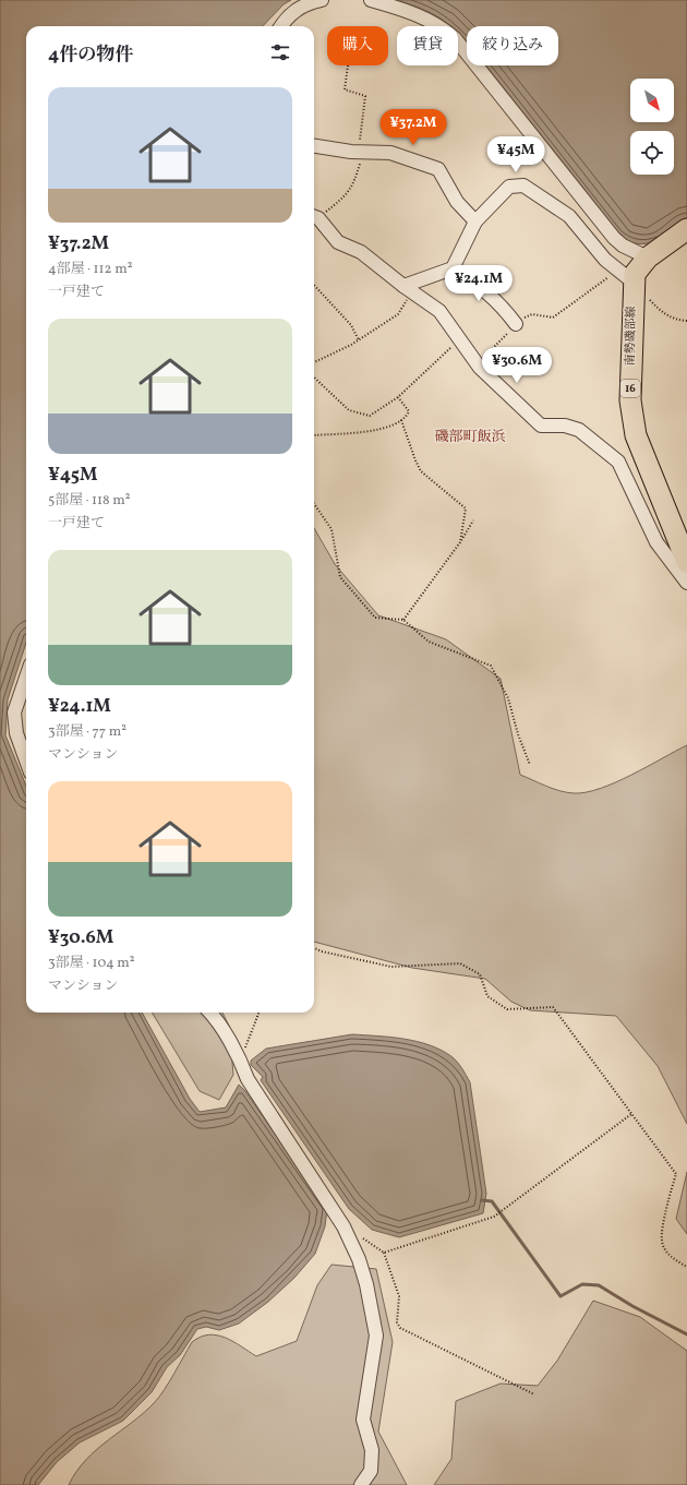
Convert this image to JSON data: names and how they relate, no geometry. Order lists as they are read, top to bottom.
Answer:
{
  "streets": {
    "main road": ["南勢磯部線", "16"]
  },
  "districts": ["磯部町飯浜"],
  "north": "bottom right",
  "page": {
    "chip": ["購入", "賃貸", "絞り込み"],
    "heading": "4件の物件",
    "list": [
      {
        "name": "¥37.2M",
        "note": "4部屋 · 112 m² · 一戸建て"
      },
      {
        "name": "¥45M",
        "note": "5部屋 · 118 m² · 一戸建て"
      },
      {
        "name": "¥24.1M",
        "note": "3部屋 · 77 m² · マンション"
      },
      {
        "name": "¥30.6M",
        "note": "3部屋 · 104 m² · マンション"
      }
    ],
    "price": [
      "¥37.2M",
      "¥45M",
      "¥24.1M",
      "¥30.6M"
    ]
  }
}
